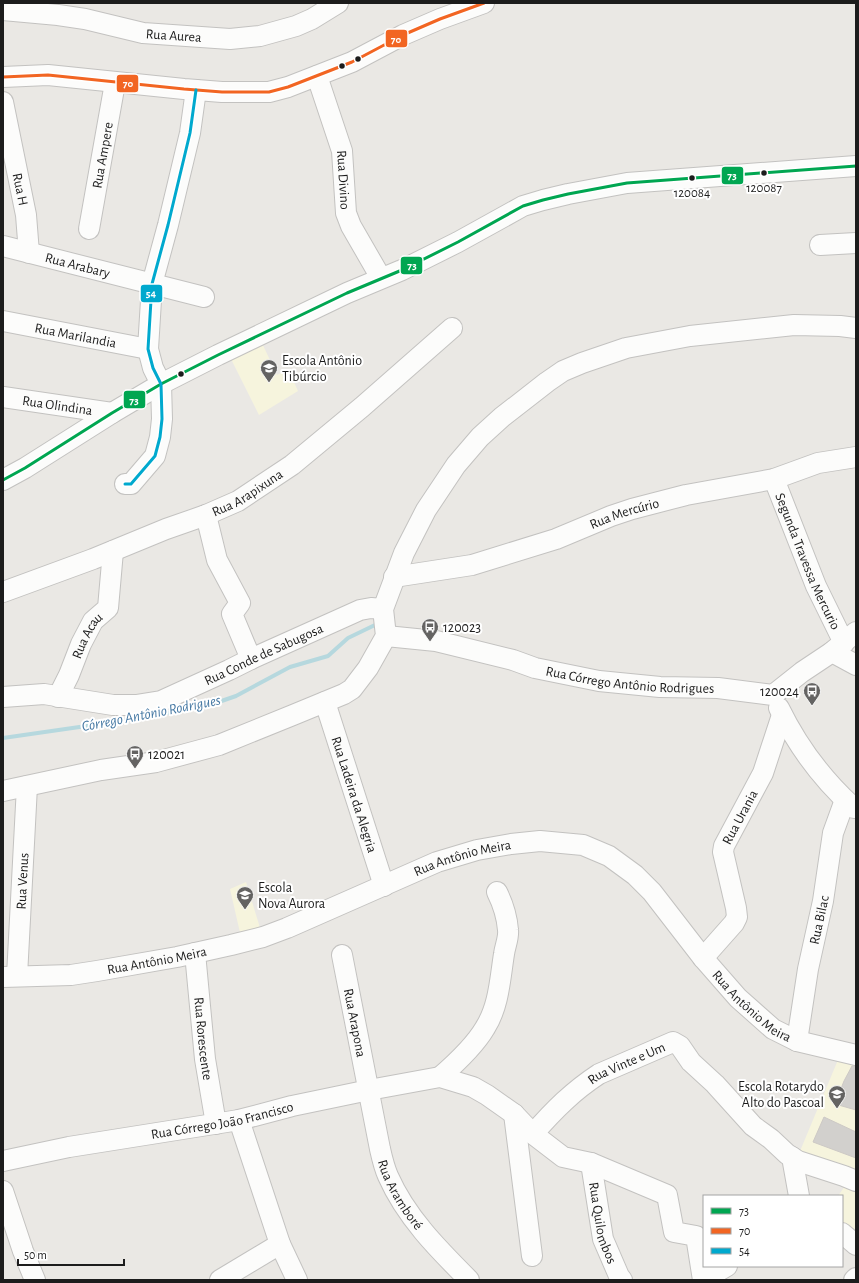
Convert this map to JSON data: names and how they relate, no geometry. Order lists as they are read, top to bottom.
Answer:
{
  "streets": {
    "street": [
      "Rua Aurea",
      "Rua Ampere",
      "Rua Divino",
      "Rua H",
      "Rua Arabary",
      "Rua Marilandia",
      "Rua Olindina",
      "Rua Arapixuna",
      "Rua Mercúrio",
      "Segunda Travessa Mercurio",
      "Rua Acau",
      "Rua Conde de Sabugosa",
      "Rua Córrego Antônio Rodrigues",
      "Rua Ladeira da Alegria",
      "Rua Urania",
      "Rua Antônio Meira",
      "Rua Venus",
      "Rua Bilac",
      "Rua Arapona",
      "Rua Rorescente",
      "Rua Vinte e Um",
      "Rua Córrego João Francisco",
      "Rua Aramboré",
      "Rua Quilombos"
    ]
  },
  "crossings": [
    ["Rua H", "Rua Arabary"],
    ["Rua Arapixuna", "Rua Acau"],
    ["Rua Mercúrio", "Segunda Travessa Mercurio"],
    ["Rua Acau", "Rua Conde de Sabugosa"],
    ["Rua Ladeira da Alegria", "Rua Antônio Meira"],
    ["Rua Urania", "Rua Antônio Meira"],
    ["Rua Antônio Meira", "Rua Venus"],
    ["Rua Antônio Meira", "Rua Bilac"],
    ["Rua Antônio Meira", "Rua Rorescente"],
    ["Rua Arapona", "Rua Córrego João Francisco"],
    ["Rua Arapona", "Rua Aramboré"],
    ["Rua Rorescente", "Rua Córrego João Francisco"],
    ["Rua Vinte e Um", "Rua Córrego João Francisco"],
    ["Rua Córrego João Francisco", "Rua Aramboré"],
    ["Rua Córrego João Francisco", "Rua Quilombos"]
  ],
  "water": ["Córrego Antônio Rodrigues"],
  "places": {
    "other": ["120087", "120084"],
    "school or university": ["Escola Antônio Tibúrcio", "Escola Nova Aurora", "Escola Rotarydo Alto do Pascoal"],
    "bus stop": ["120023", "120024", "120021"]
  },
  "lines": ["transit line 70", "transit line 54", "transit line 73"],
  "legend": ["73", "70", "54"],
  "scale_bar": "50 m"
}
